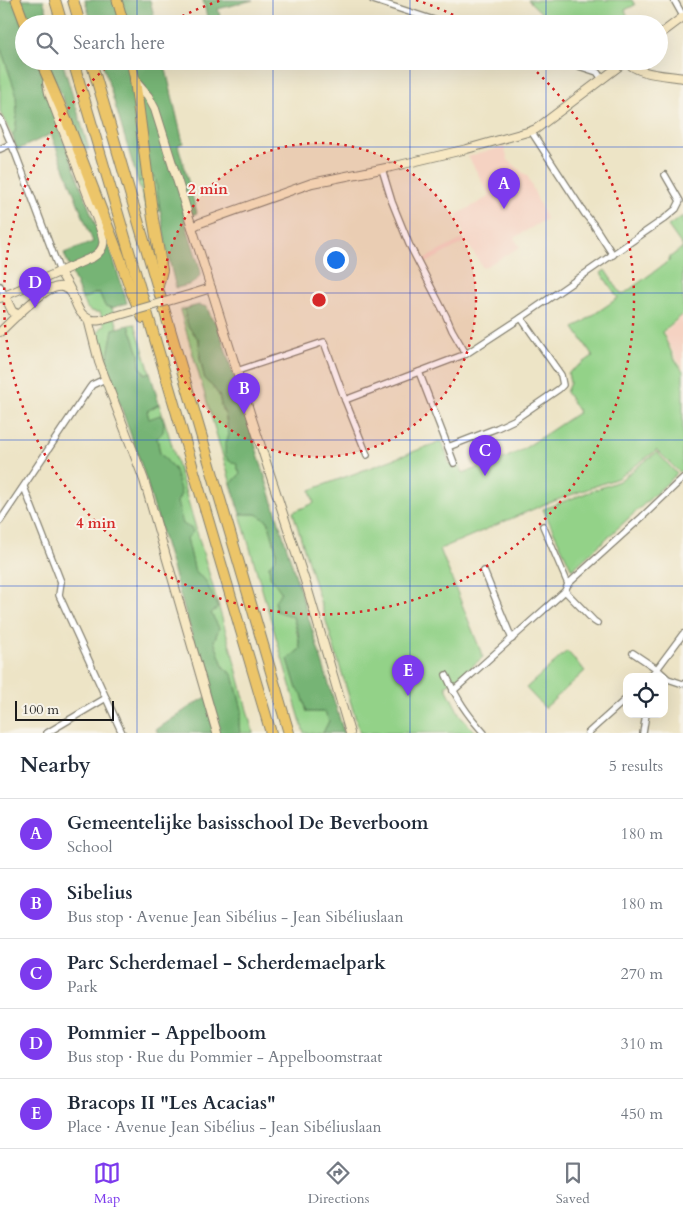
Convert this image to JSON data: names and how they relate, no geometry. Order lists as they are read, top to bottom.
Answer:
{
  "scale_bar": "100 m",
  "page": {
    "search": "Search here",
    "pins": [
      "A",
      "D",
      "B",
      "C",
      "E"
    ],
    "scale": "100 m",
    "heading": ["Nearby", "5 results"],
    "list": [
      {
        "mark": "A",
        "name": "Gemeentelijke basisschool De Beverboom",
        "note": "School",
        "value": "180 m"
      },
      {
        "mark": "B",
        "name": "Sibelius",
        "note": "Bus stop · Avenue Jean Sibélius - Jean Sibéliuslaan",
        "value": "180 m"
      },
      {
        "mark": "C",
        "name": "Parc Scherdemael - Scherdemaelpark",
        "note": "Park",
        "value": "270 m"
      },
      {
        "mark": "D",
        "name": "Pommier - Appelboom",
        "note": "Bus stop · Rue du Pommier - Appelboomstraat",
        "value": "310 m"
      },
      {
        "mark": "E",
        "name": "Bracops II \"Les Acacias\"",
        "note": "Place · Avenue Jean Sibélius - Jean Sibéliuslaan",
        "value": "450 m"
      }
    ],
    "nav": ["Map", "Directions", "Saved"]
  },
  "rings": ["2 min", "4 min"]
}
